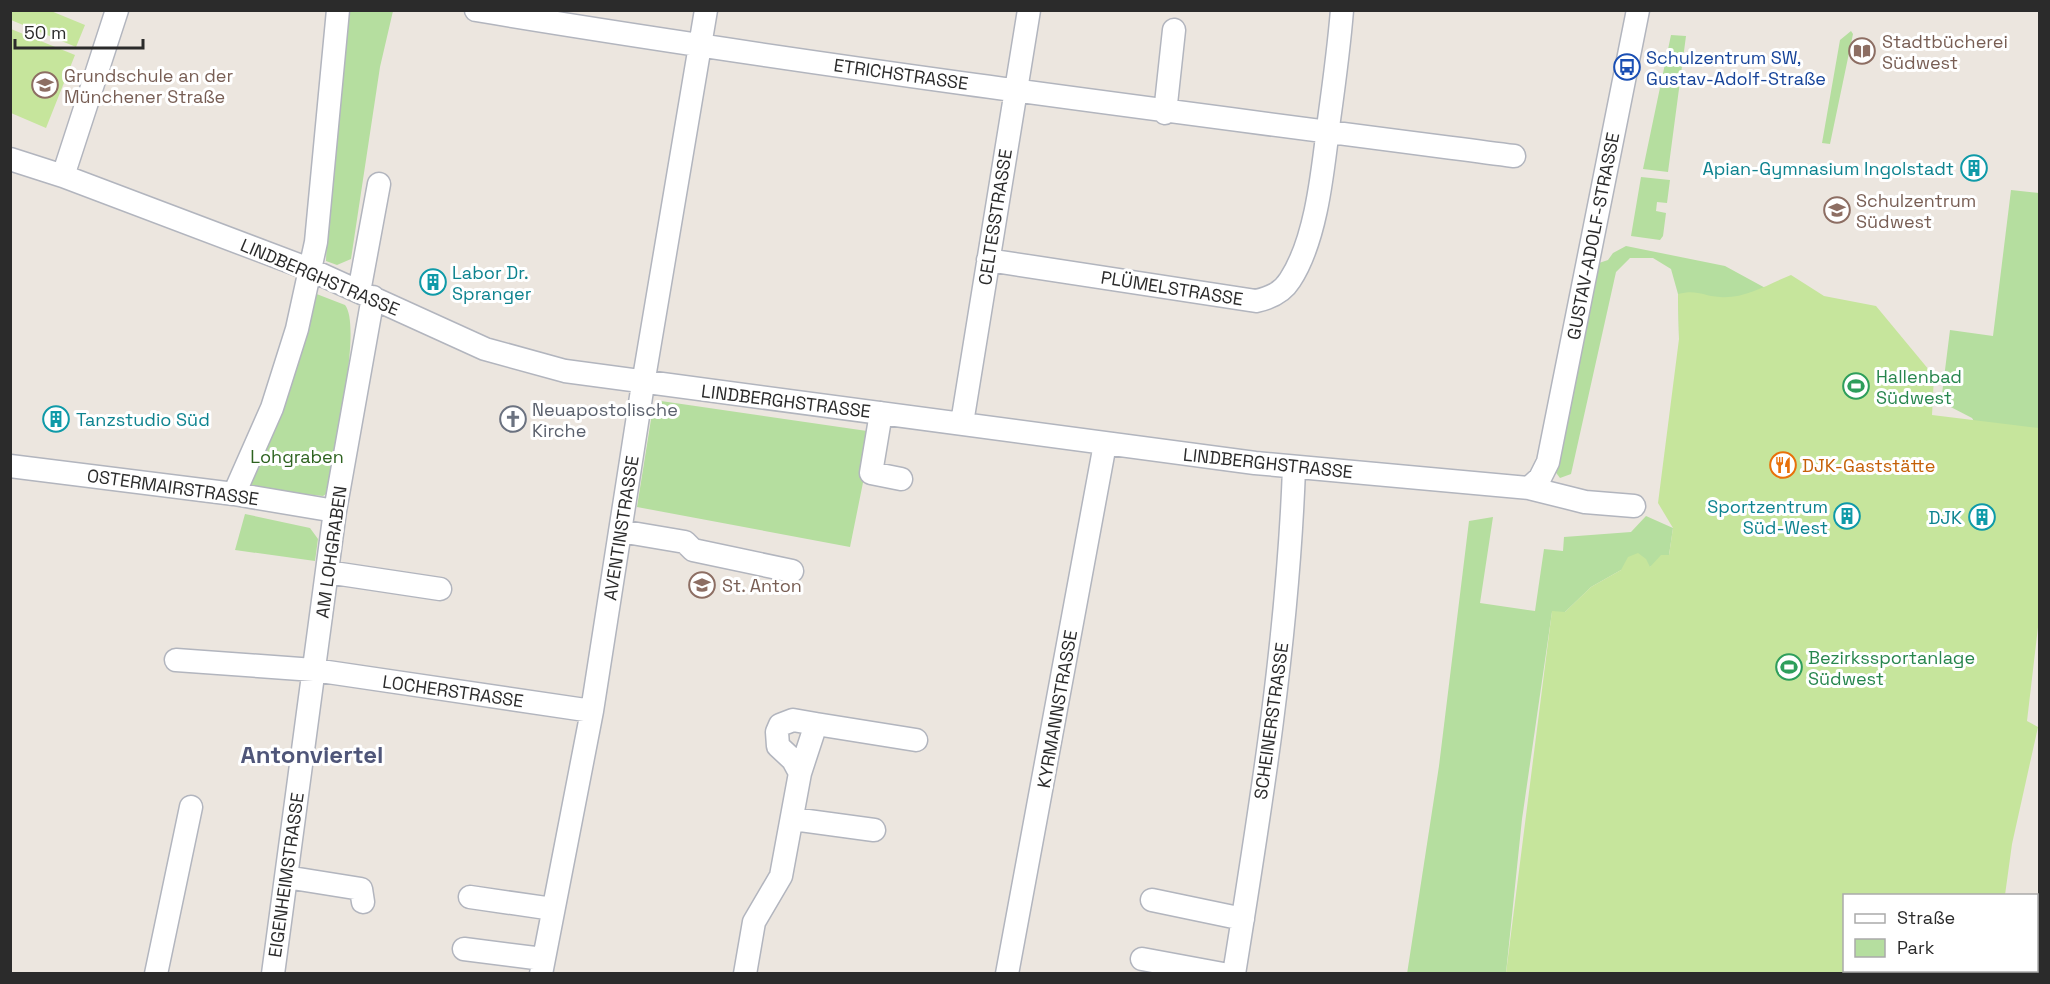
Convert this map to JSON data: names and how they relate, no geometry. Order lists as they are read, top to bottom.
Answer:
{
  "streets": {
    "street": [
      "ETRICHSTRASSE",
      "CELTESSTRASSE",
      "GUSTAV-ADOLF-STRASSE",
      "LINDBERGHSTRASSE",
      "PLÜMELSTRASSE",
      "OSTERMAIRSTRASSE",
      "AVENTINSTRASSE",
      "AM LOHGRABEN",
      "LOCHERSTRASSE",
      "KYRMANNSTRASSE",
      "SCHEINERSTRASSE",
      "EIGENHEIMSTRASSE"
    ]
  },
  "crossings": [
    ["ETRICHSTRASSE", "CELTESSTRASSE"],
    ["ETRICHSTRASSE", "PLÜMELSTRASSE"],
    ["ETRICHSTRASSE", "AVENTINSTRASSE"],
    ["CELTESSTRASSE", "LINDBERGHSTRASSE"],
    ["CELTESSTRASSE", "PLÜMELSTRASSE"],
    ["GUSTAV-ADOLF-STRASSE", "LINDBERGHSTRASSE"],
    ["LINDBERGHSTRASSE", "AVENTINSTRASSE"],
    ["LINDBERGHSTRASSE", "AM LOHGRABEN"],
    ["LINDBERGHSTRASSE", "KYRMANNSTRASSE"],
    ["LINDBERGHSTRASSE", "SCHEINERSTRASSE"],
    ["OSTERMAIRSTRASSE", "AM LOHGRABEN"],
    ["AVENTINSTRASSE", "LOCHERSTRASSE"],
    ["AM LOHGRABEN", "LOCHERSTRASSE"],
    ["AM LOHGRABEN", "EIGENHEIMSTRASSE"],
    ["LOCHERSTRASSE", "EIGENHEIMSTRASSE"]
  ],
  "districts": ["Antonviertel"],
  "parks": ["Lohgraben"],
  "places": {
    "library": ["Stadtbücherei Südwest"],
    "bus stop": ["Schulzentrum SW, Gustav-Adolf-Straße"],
    "school or university": ["Grundschule an der Münchener Straße", "Schulzentrum Südwest", "St. Anton"],
    "building": [
      "Apian-Gymnasium Ingolstadt",
      "Labor Dr. Spranger",
      "Tanzstudio Süd",
      "Sportzentrum Süd-West",
      "DJK"
    ],
    "sports": ["Hallenbad Südwest", "Bezirkssportanlage Südwest"],
    "church": ["Neuapostolische Kirche"],
    "restaurant": ["DJK-Gaststätte"]
  },
  "legend": ["Straße", "Park"],
  "scale_bar": "50 m"
}
